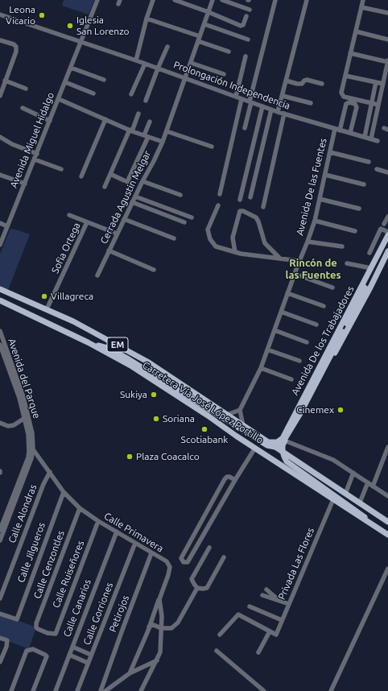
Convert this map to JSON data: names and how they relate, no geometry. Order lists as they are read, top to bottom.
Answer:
{
  "streets": {
    "main road": ["Avenida De los Trabajadores", "EM", "Carretera Vía José López Portillo"],
    "street": [
      "Prolongación Independencia",
      "Avenida Miguel Hidalgo",
      "Avenida De las Fuentes",
      "Cerrada Agustin Melgar",
      "Sofia Ortega",
      "Avenida del Parque",
      "Calle Alondras",
      "Calle Primavera",
      "Calle Jilgueros",
      "Privada Las Flores",
      "Calle Cenzontles",
      "Calle Ruiseñores",
      "Calle Canarios",
      "Calle Gorriones",
      "Petirojos"
    ]
  },
  "crossings": [
    ["Prolongación Independencia", "Avenida Miguel Hidalgo"],
    ["Prolongación Independencia", "Avenida De las Fuentes"],
    ["Prolongación Independencia", "Cerrada Agustin Melgar"],
    ["Cerrada Agustin Melgar", "Sofia Ortega"],
    ["Sofia Ortega", "Carretera Vía José López Portillo"],
    ["Avenida del Parque", "Calle Primavera"],
    ["Carretera Vía José López Portillo", "Privada Las Flores"],
    ["Calle Alondras", "Calle Primavera"],
    ["Calle Primavera", "Calle Jilgueros"],
    ["Calle Primavera", "Calle Cenzontles"],
    ["Calle Primavera", "Calle Ruiseñores"],
    ["Calle Primavera", "Calle Canarios"],
    ["Calle Primavera", "Calle Gorriones"],
    ["Calle Primavera", "Petirojos"],
    ["Calle Cenzontles", "Calle Ruiseñores"]
  ],
  "districts": ["Rincón de las Fuentes"],
  "places": [
    "Leona Vicario",
    "Iglesia San Lorenzo",
    "Villagreca",
    "Sukiya",
    "Cinemex",
    "Soriana",
    "Scotiabank",
    "Plaza Coacalco"
  ]
}
